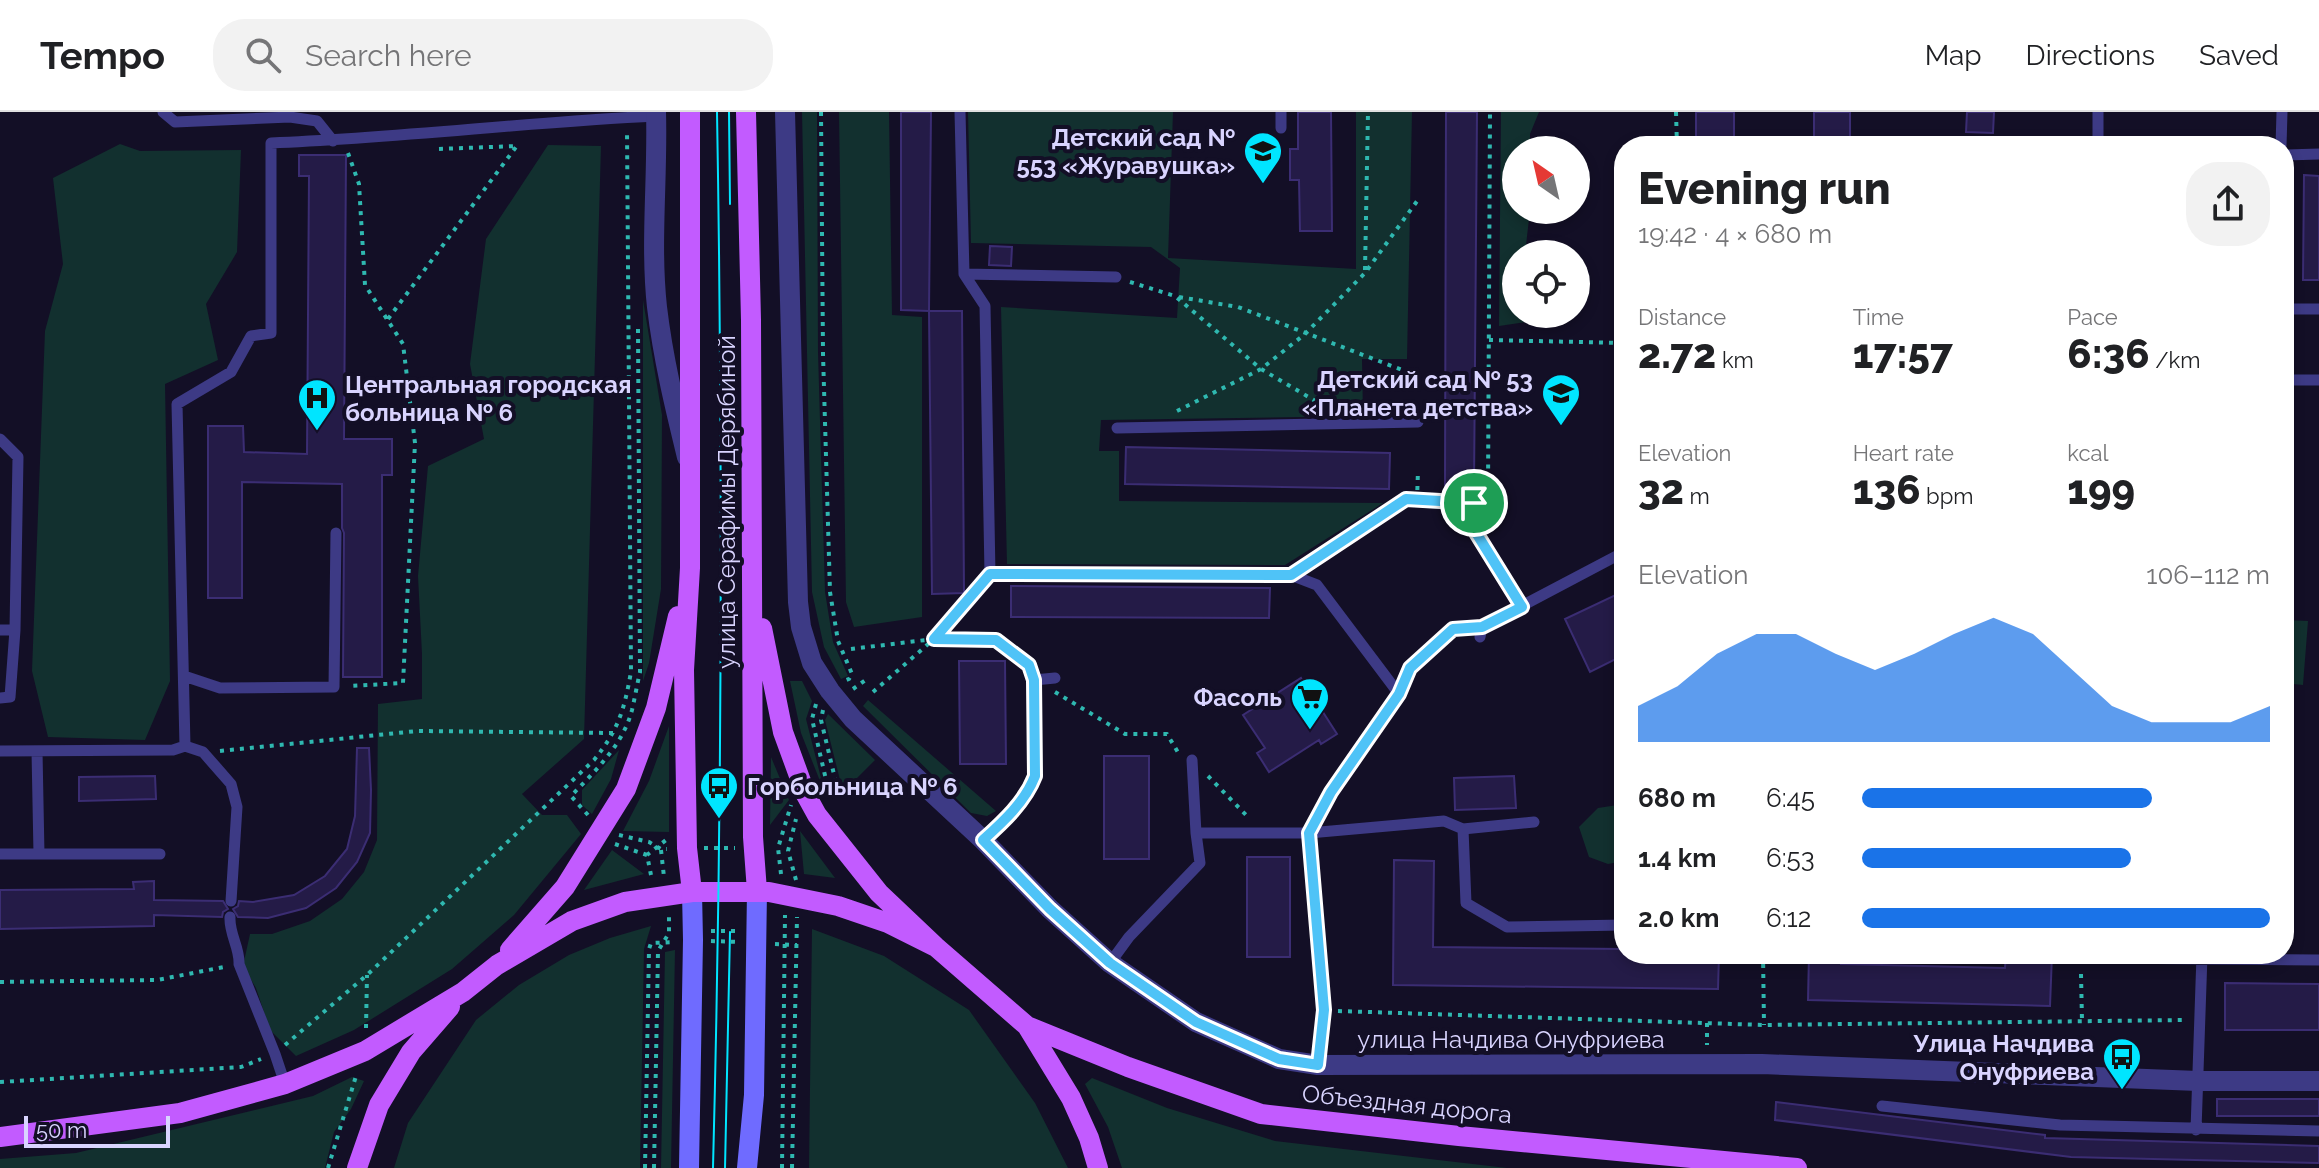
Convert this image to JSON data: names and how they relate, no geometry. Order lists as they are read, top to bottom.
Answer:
{
  "streets": {
    "main road": ["улица Серафимы Дерябиной", "Объездная дорога"],
    "street": ["улица Начдива Онуфриева"]
  },
  "places": {
    "school or university": ["Детский сад № 553 «Журавушка»", "Детский сад № 53 «Планета детства»"],
    "hospital": ["Центральная городская больница № 6"],
    "supermarket": ["Фасоль"],
    "bus stop": ["Горбольница № 6", "Улица Начдива Онуфриева"]
  },
  "scale_bar": "50 m",
  "north": "top left",
  "page": {
    "header": "Tempo",
    "search": "Search here",
    "nav": ["Map", "Directions", "Saved"],
    "heading": ["Evening run", "19:42 · 4 × 680 m"],
    "stats": [
      ["Distance", "2.72 km"],
      ["Time", "17:57"],
      ["Pace", "6:36 /km"],
      ["Elevation", "32 m"],
      ["Heart rate", "136 bpm"],
      ["kcal", "199"]
    ],
    "chart": ["Elevation", "106–112 m"],
    "list": [
      {
        "name": "680 m",
        "note": "6:45"
      },
      {
        "name": "1.4 km",
        "note": "6:53"
      },
      {
        "name": "2.0 km",
        "note": "6:12"
      }
    ],
    "scale": "50 m"
  }
}
